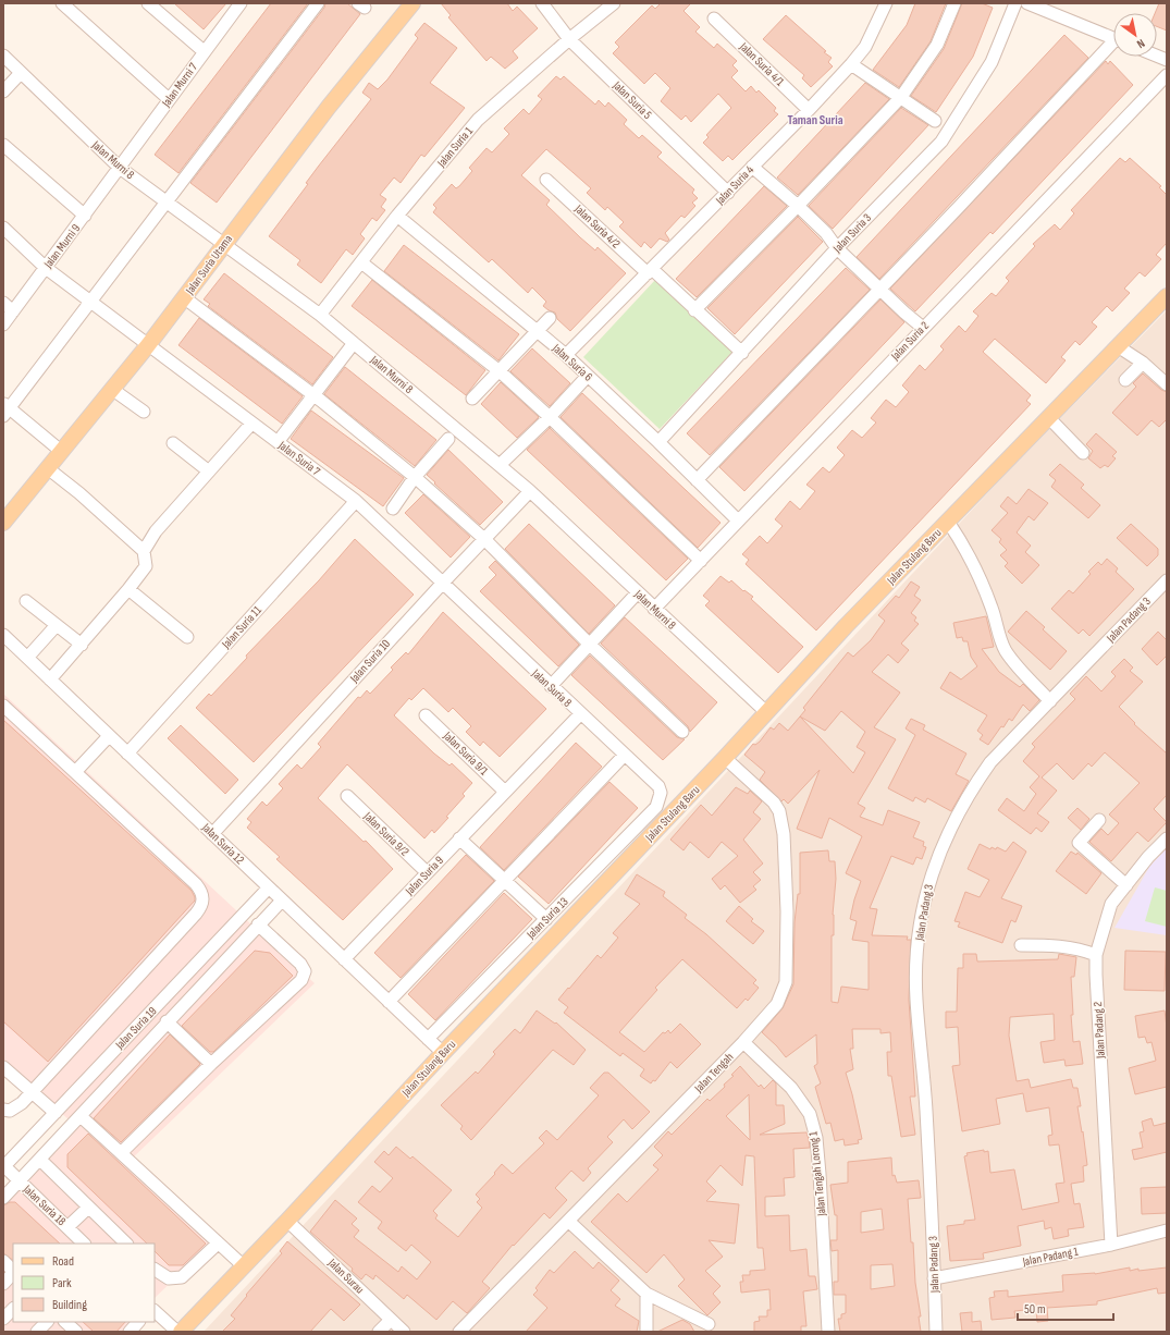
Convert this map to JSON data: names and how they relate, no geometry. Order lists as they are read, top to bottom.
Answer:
{
  "streets": {
    "main road": ["Jalan Suria Utama", "Jalan Stulang Baru"],
    "street": [
      "Jalan Suria 4/1",
      "Jalan Murni 7",
      "Jalan Suria 5",
      "Jalan Suria 1",
      "Jalan Murni 8",
      "Jalan Suria 4",
      "Jalan Suria 4/2",
      "Jalan Suria 3",
      "Jalan Murni 9",
      "Jalan Suria 2",
      "Jalan Suria 6",
      "Jalan Suria 7",
      "Jalan Padang 3",
      "Jalan Suria 11",
      "Jalan Suria 10",
      "Jalan Suria 8",
      "Jalan Suria 9/1",
      "Jalan Suria 9/2",
      "Jalan Suria 12",
      "Jalan Suria 9",
      "Jalan Suria 13",
      "Jalan Suria 19",
      "Jalan Padang 2",
      "Jalan Tengah",
      "Jalan Tengah Lorong 1",
      "Jalan Suria 18",
      "Jalan Padang 1",
      "Jalan Surau"
    ]
  },
  "crossings": [
    ["Jalan Suria 4/1", "Jalan Suria 4"],
    ["Jalan Murni 7", "Jalan Murni 8"],
    ["Jalan Murni 7", "Jalan Murni 9"],
    ["Jalan Suria 5", "Jalan Suria 1"],
    ["Jalan Suria 5", "Jalan Suria 4"],
    ["Jalan Suria 1", "Jalan Murni 8"],
    ["Jalan Suria 1", "Jalan Suria 6"],
    ["Jalan Murni 8", "Jalan Murni 9"],
    ["Jalan Murni 8", "Jalan Suria Utama"],
    ["Jalan Murni 8", "Jalan Suria 2"],
    ["Jalan Murni 8", "Jalan Stulang Baru"],
    ["Jalan Murni 8", "Jalan Suria 10"],
    ["Jalan Suria 4", "Jalan Suria 4/2"],
    ["Jalan Suria 4", "Jalan Suria 6"],
    ["Jalan Suria 4/2", "Jalan Suria 3"],
    ["Jalan Suria 3", "Jalan Suria 6"],
    ["Jalan Murni 9", "Jalan Suria 7"],
    ["Jalan Suria Utama", "Jalan Suria 7"],
    ["Jalan Suria 2", "Jalan Suria 6"],
    ["Jalan Suria 7", "Jalan Suria 11"],
    ["Jalan Suria 7", "Jalan Suria 10"],
    ["Jalan Suria 7", "Jalan Suria 8"],
    ["Jalan Stulang Baru", "Jalan Suria 12"],
    ["Jalan Stulang Baru", "Jalan Tengah"],
    ["Jalan Stulang Baru", "Jalan Surau"],
    ["Jalan Padang 3", "Jalan Padang 1"],
    ["Jalan Suria 11", "Jalan Suria 12"],
    ["Jalan Suria 10", "Jalan Suria 8"],
    ["Jalan Suria 10", "Jalan Suria 12"],
    ["Jalan Suria 8", "Jalan Suria 9"],
    ["Jalan Suria 8", "Jalan Suria 13"],
    ["Jalan Suria 9/1", "Jalan Suria 9"],
    ["Jalan Suria 9/2", "Jalan Suria 9"],
    ["Jalan Suria 12", "Jalan Suria 9"],
    ["Jalan Suria 12", "Jalan Suria 13"],
    ["Jalan Suria 12", "Jalan Suria 19"],
    ["Jalan Suria 19", "Jalan Suria 18"],
    ["Jalan Padang 2", "Jalan Padang 1"],
    ["Jalan Tengah", "Jalan Tengah Lorong 1"]
  ],
  "districts": ["Taman Suria"],
  "legend": ["Road", "Park", "Building"],
  "scale_bar": "50 m",
  "north": "bottom right"
}
